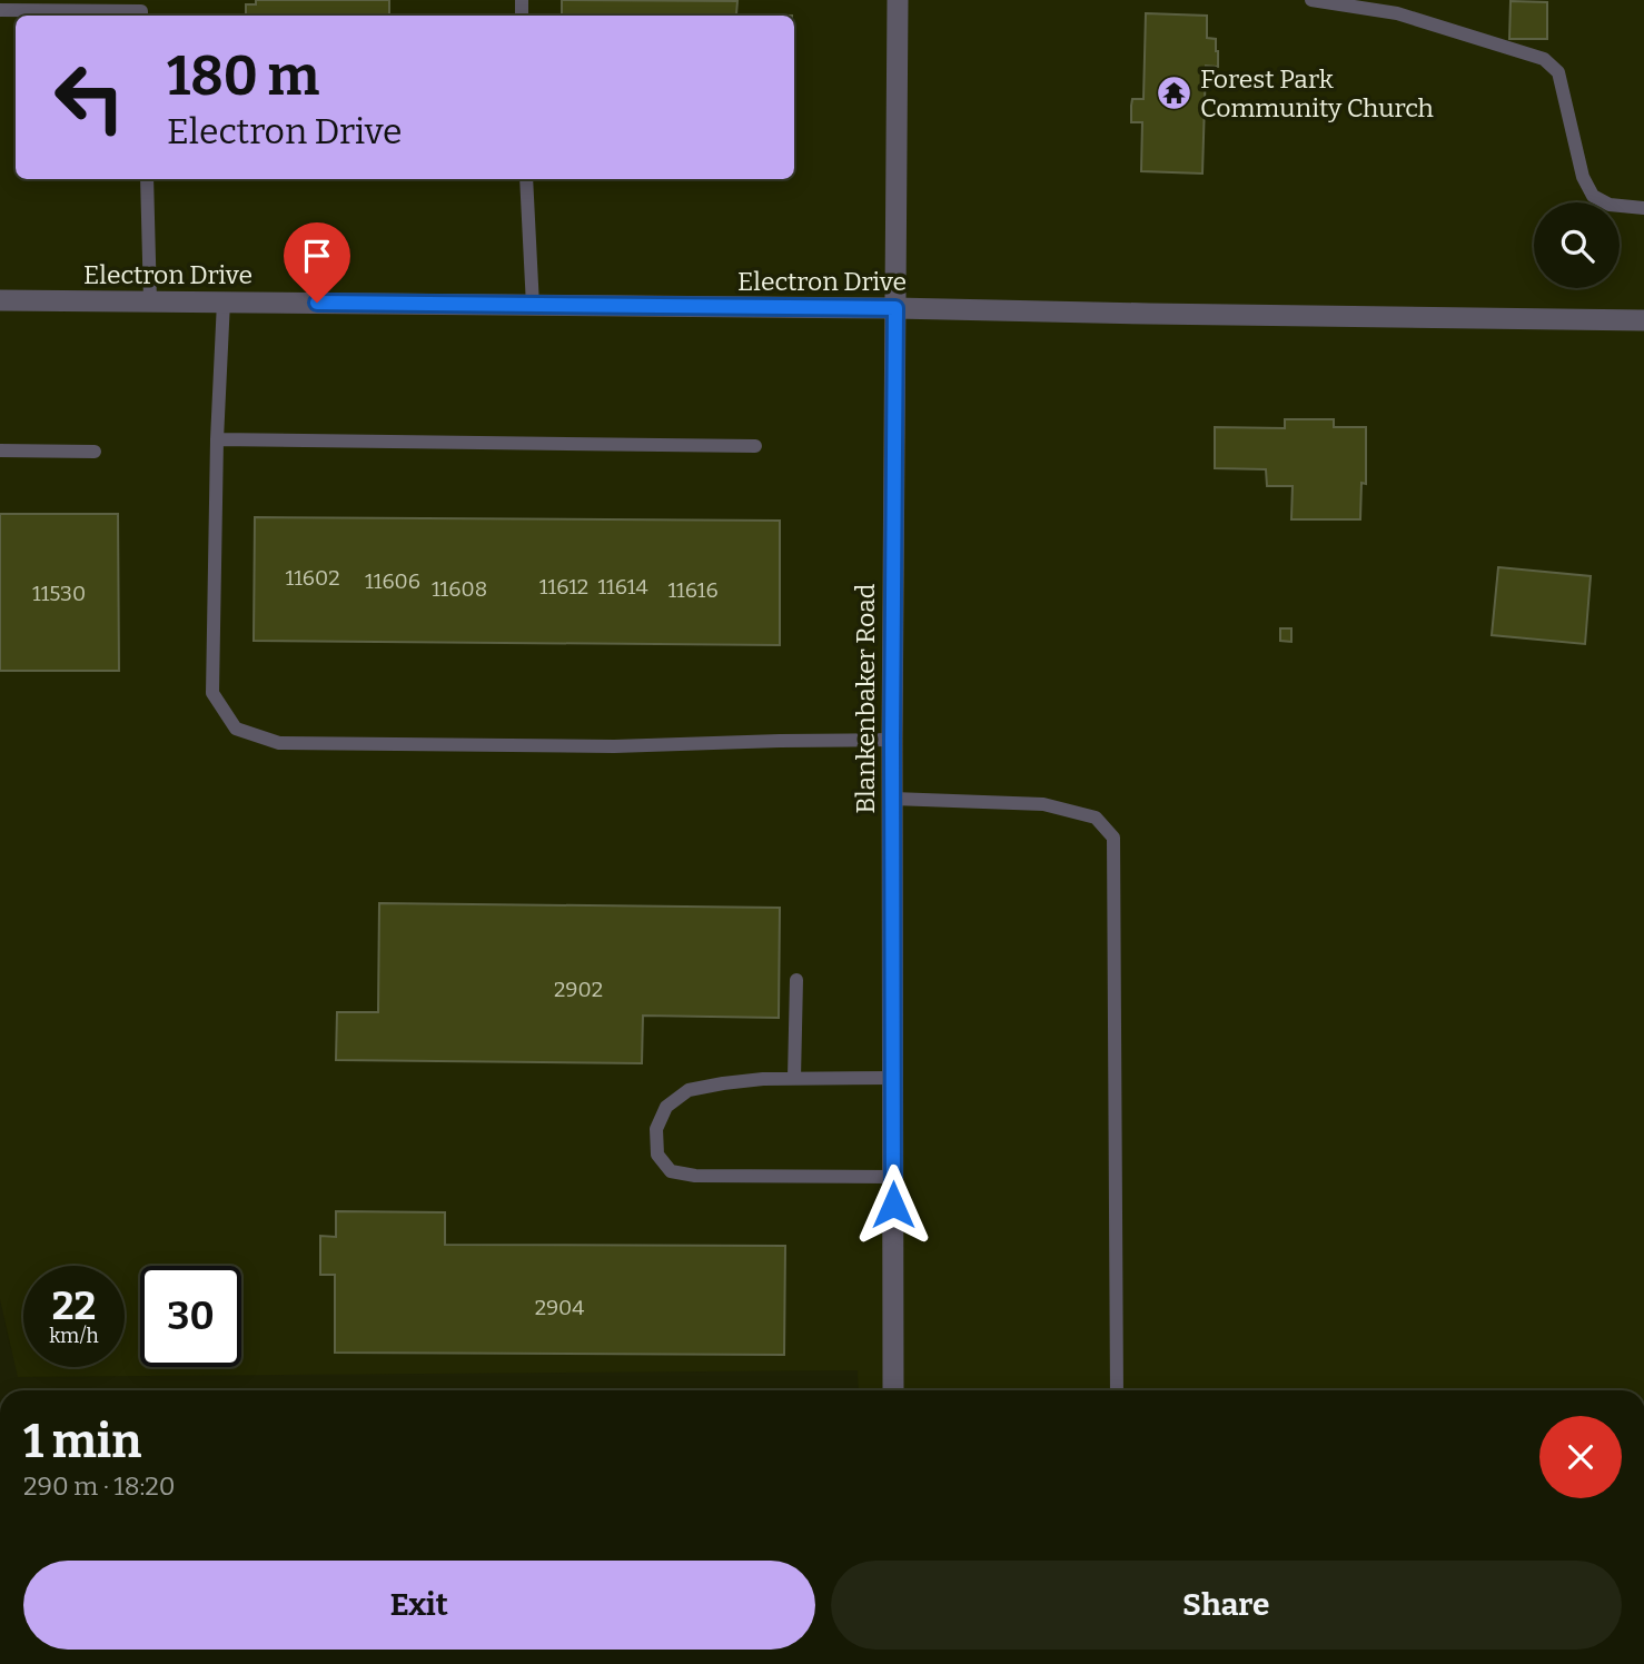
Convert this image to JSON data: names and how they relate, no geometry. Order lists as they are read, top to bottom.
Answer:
{
  "streets": {
    "street": ["Electron Drive", "Blankenbaker Road"]
  },
  "crossings": [
    ["Electron Drive", "Blankenbaker Road"]
  ],
  "places": {
    "temple": ["Forest Park Community Church"]
  },
  "house_numbers": [
    "11602",
    "11606",
    "11612",
    "11614",
    "11608",
    "11616",
    "11530",
    "2902",
    "2904"
  ],
  "page": {
    "turn": ["180 m", "Electron Drive"],
    "speed": "22 km/h",
    "limit": "30",
    "heading": ["1 min", "290 m · 18:20"],
    "buttons": ["Exit", "Share"]
  }
}
